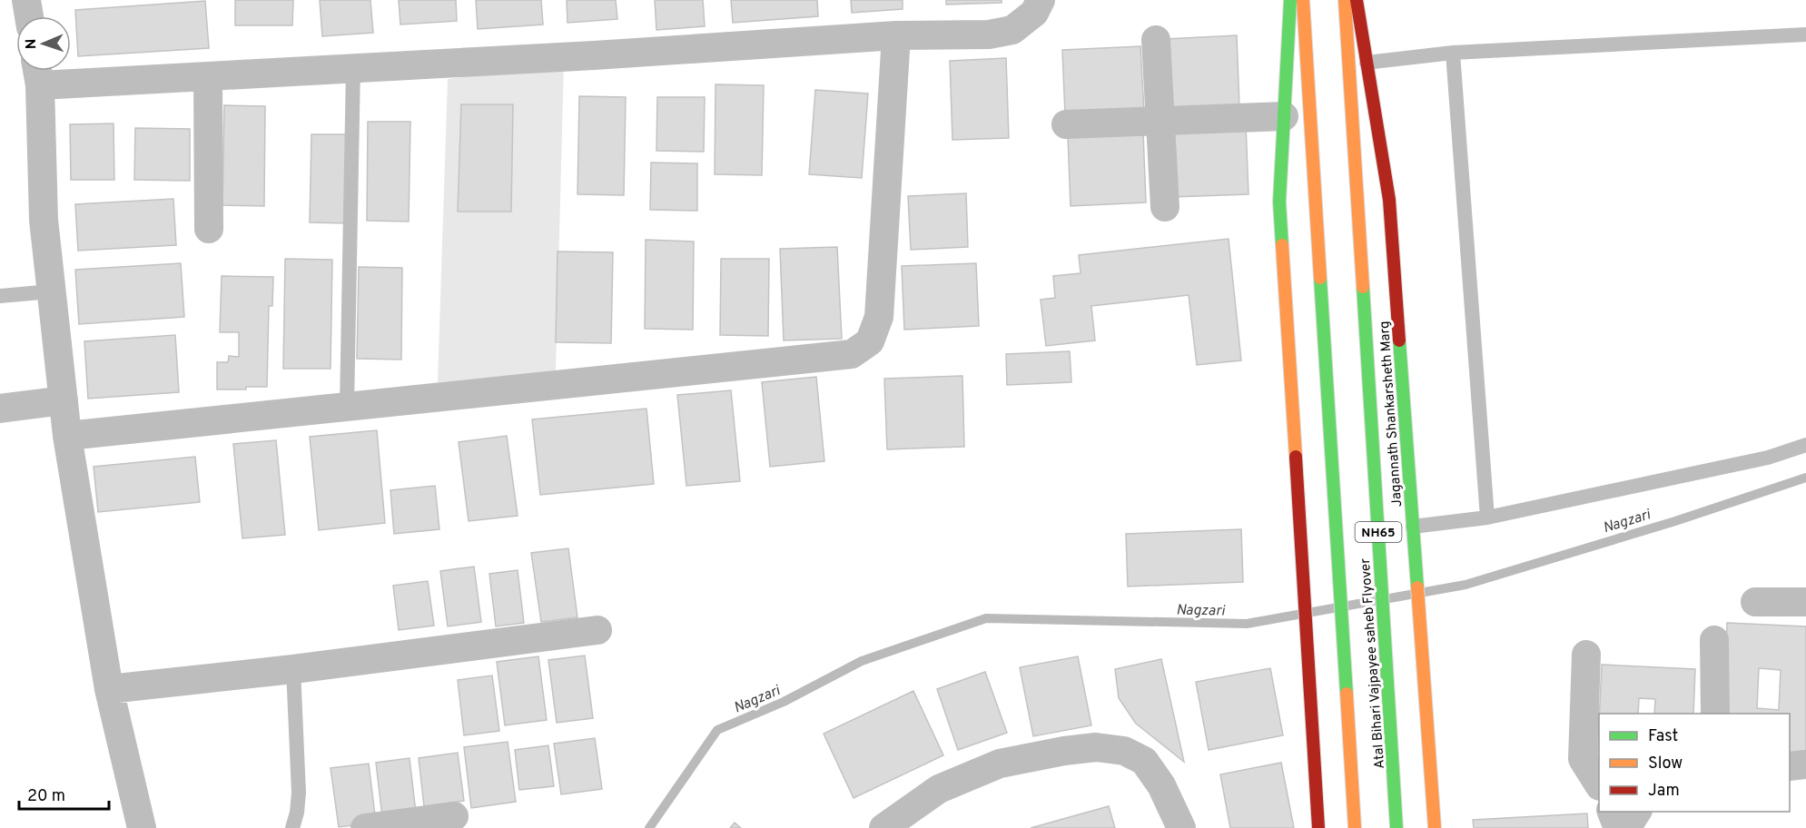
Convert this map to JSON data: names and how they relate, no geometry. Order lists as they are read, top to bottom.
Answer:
{
  "streets": {
    "main road": ["Jagannath Shankarsheth Marg", "NH65", "Atal Bihari Vajpayee saheb Flyover"]
  },
  "water": ["Nagzari"],
  "legend": ["Fast", "Slow", "Jam"],
  "scale_bar": "20 m",
  "north": "left"
}
